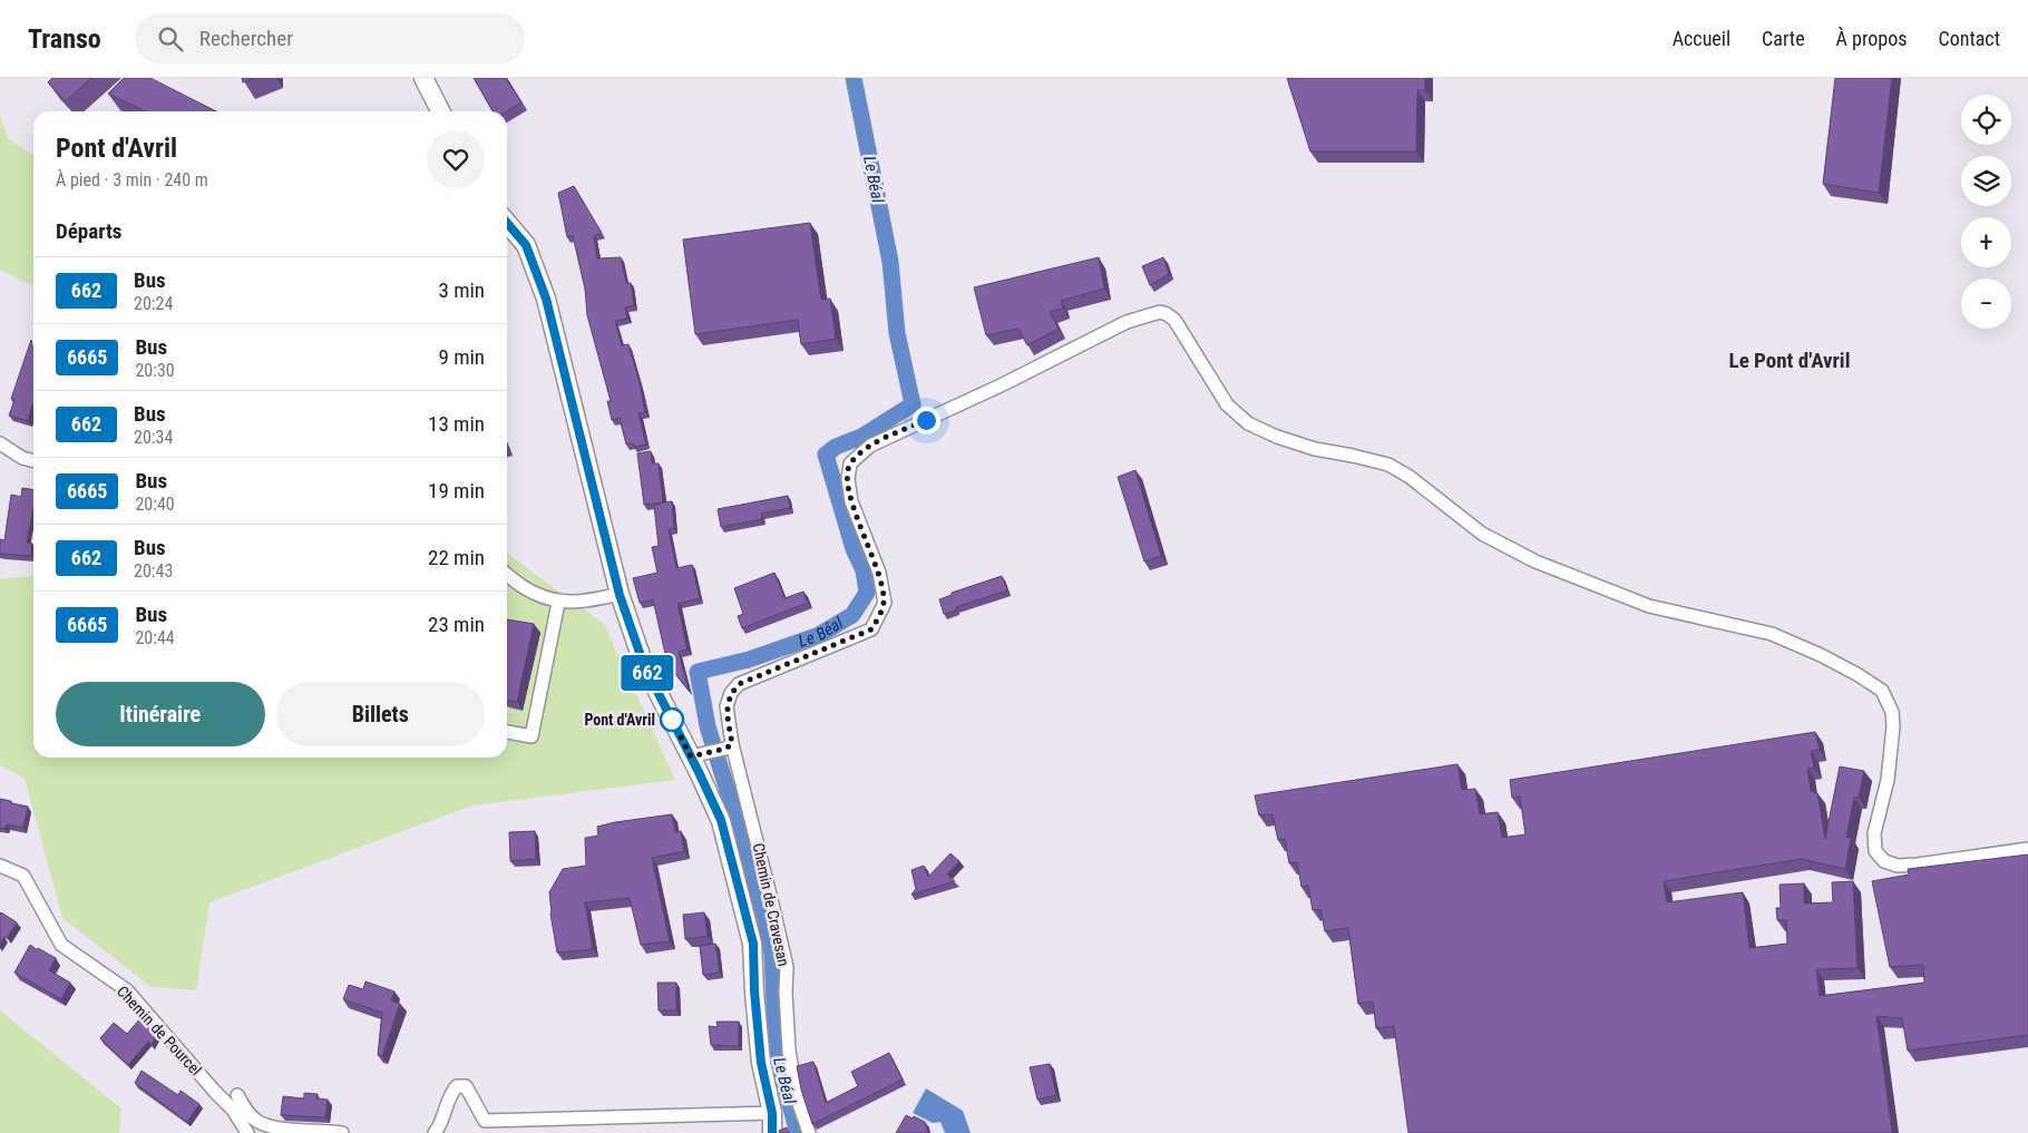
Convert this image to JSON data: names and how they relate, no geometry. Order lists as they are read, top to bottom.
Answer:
{
  "streets": {
    "street": ["Chemin de Cravesan", "Chemin de Pourcel"]
  },
  "districts": ["Le Pont d'Avril"],
  "water": ["Le Béal"],
  "places": ["Pont d'Avril"],
  "lines": ["bus line 662"],
  "page": {
    "header": "Transo",
    "search": "Rechercher",
    "nav": [
      "Accueil",
      "Carte",
      "À propos",
      "Contact"
    ],
    "on_map": "662",
    "map_buttons": ["+", "−"],
    "heading": [
      ["Pont d'Avril", "À pied · 3 min · 240 m"],
      "Départs"
    ],
    "list": [
      {
        "mark": "662",
        "name": "Bus",
        "note": "20:24",
        "value": "3 min"
      },
      {
        "mark": "6665",
        "name": "Bus",
        "note": "20:30",
        "value": "9 min"
      },
      {
        "mark": "662",
        "name": "Bus",
        "note": "20:34",
        "value": "13 min"
      },
      {
        "mark": "6665",
        "name": "Bus",
        "note": "20:40",
        "value": "19 min"
      },
      {
        "mark": "662",
        "name": "Bus",
        "note": "20:43",
        "value": "22 min"
      },
      {
        "mark": "6665",
        "name": "Bus",
        "note": "20:44",
        "value": "23 min"
      }
    ],
    "buttons": ["Itinéraire", "Billets"]
  }
}
